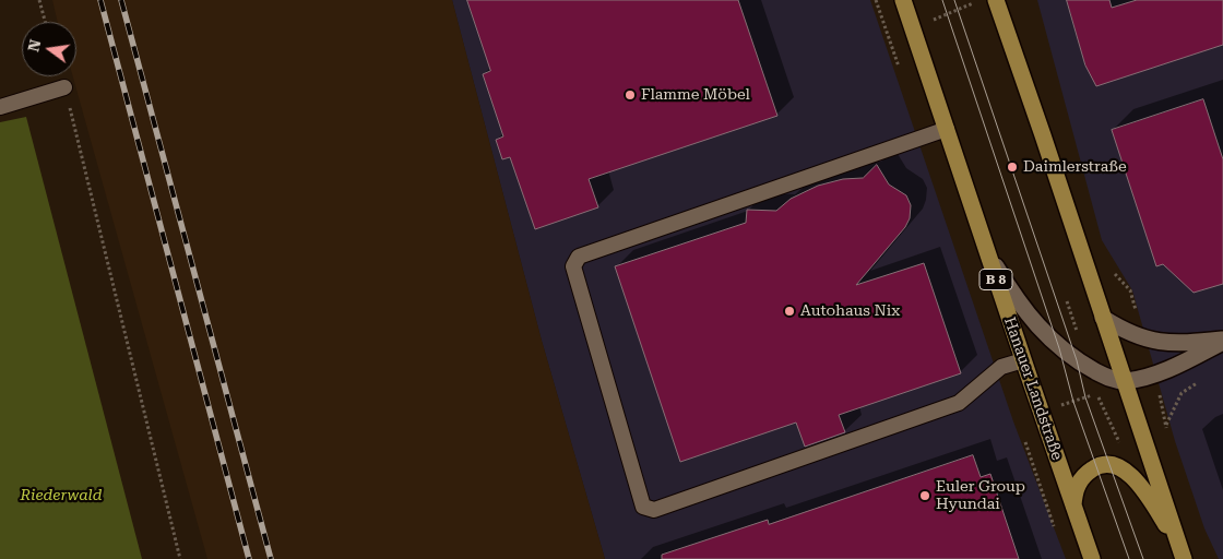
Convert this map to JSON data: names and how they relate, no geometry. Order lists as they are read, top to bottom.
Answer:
{
  "streets": {
    "main road": ["B 8", "Hanauer Landstraße"]
  },
  "parks": ["Riederwald"],
  "places": [
    "Flamme Möbel",
    "Daimlerstraße",
    "Autohaus Nix",
    "Euler Group Hyundai"
  ],
  "north": "left"
}
